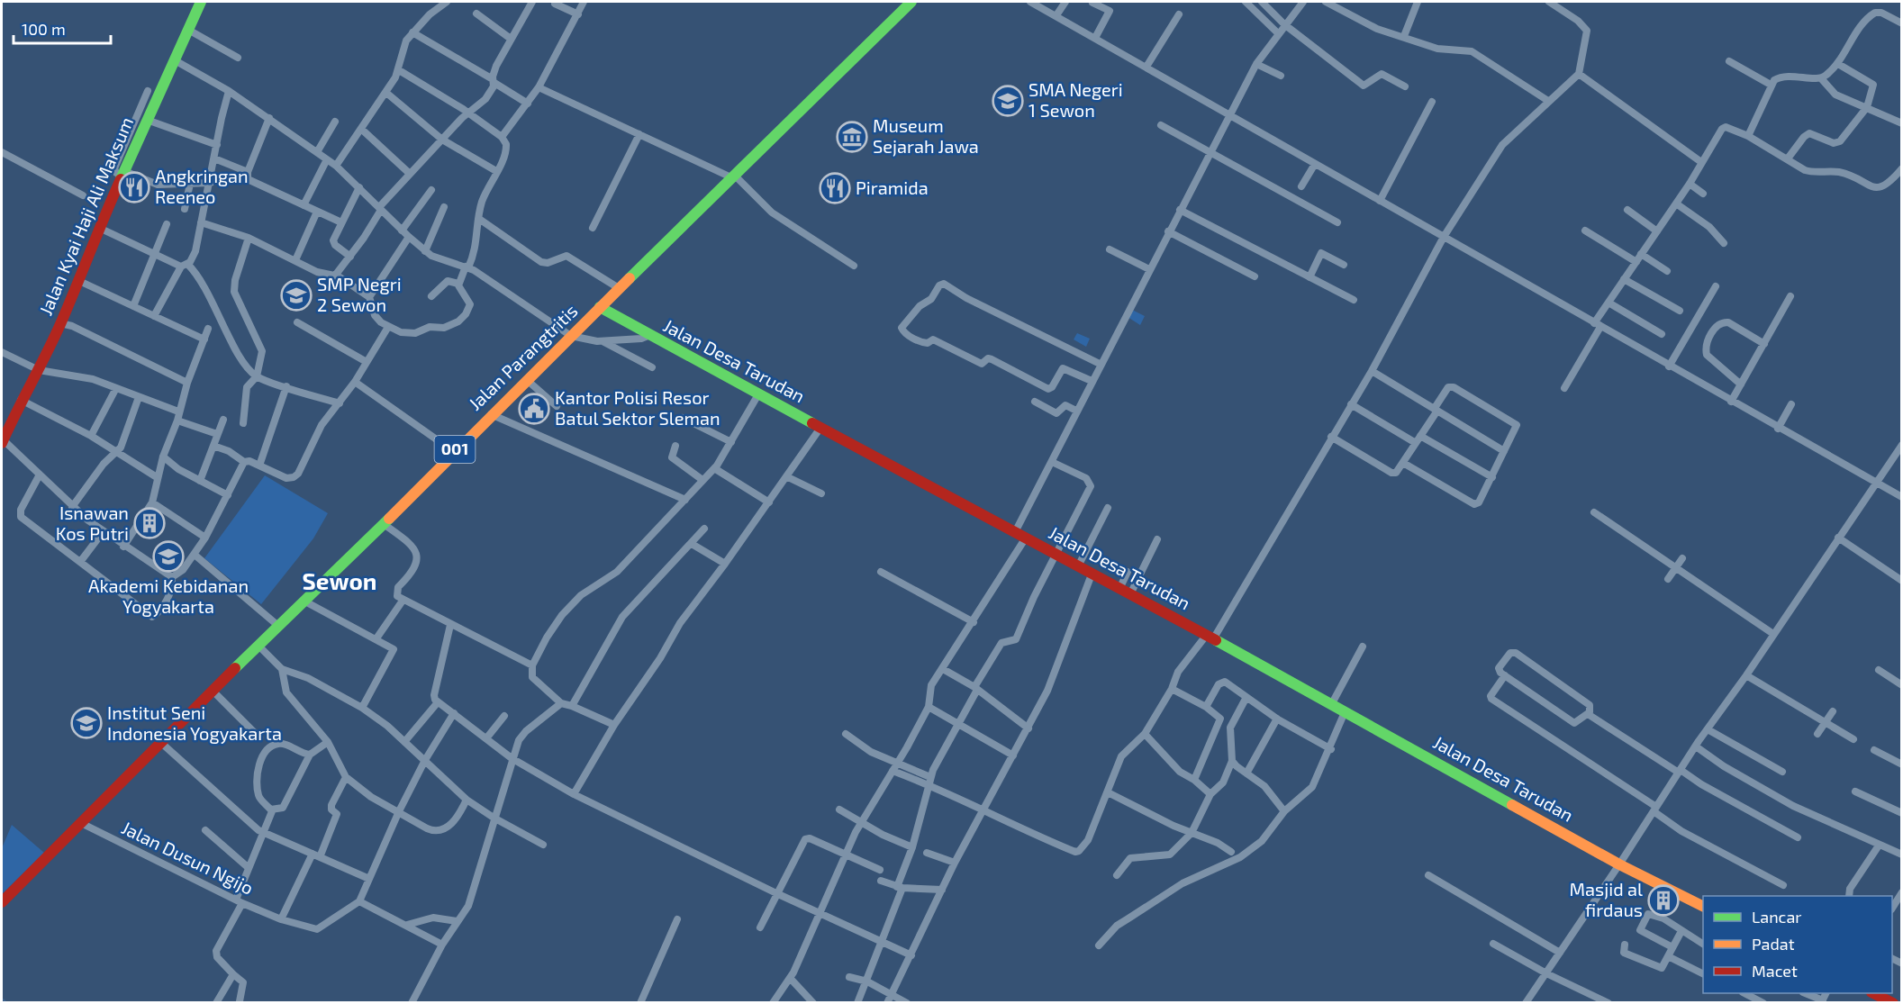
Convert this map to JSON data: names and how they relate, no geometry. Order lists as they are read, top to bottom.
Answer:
{
  "streets": {
    "street": [
      "Jalan Kyai Haji Ali Maksum",
      "Jalan Parangtritis",
      "Jalan Desa Tarudan",
      "001",
      "Jalan Dusun Ngijo"
    ]
  },
  "crossings": [
    ["Jalan Parangtritis", "Jalan Desa Tarudan"],
    ["Jalan Parangtritis", "Jalan Dusun Ngijo"]
  ],
  "districts": ["Sewon"],
  "places": {
    "school or university": [
      "SMA Negeri 1 Sewon",
      "SMP Negri 2 Sewon",
      "Akademi Kebidanan Yogyakarta",
      "Institut Seni Indonesia Yogyakarta"
    ],
    "museum": ["Museum Sejarah Jawa"],
    "restaurant": ["Angkringan Reeneo", "Piramida"],
    "public building": ["Kantor Polisi Resor Batul Sektor Sleman"],
    "building": ["Isnawan Kos Putri", "Masjid al firdaus"]
  },
  "legend": ["Lancar", "Padat", "Macet"],
  "scale_bar": "100 m"
}
